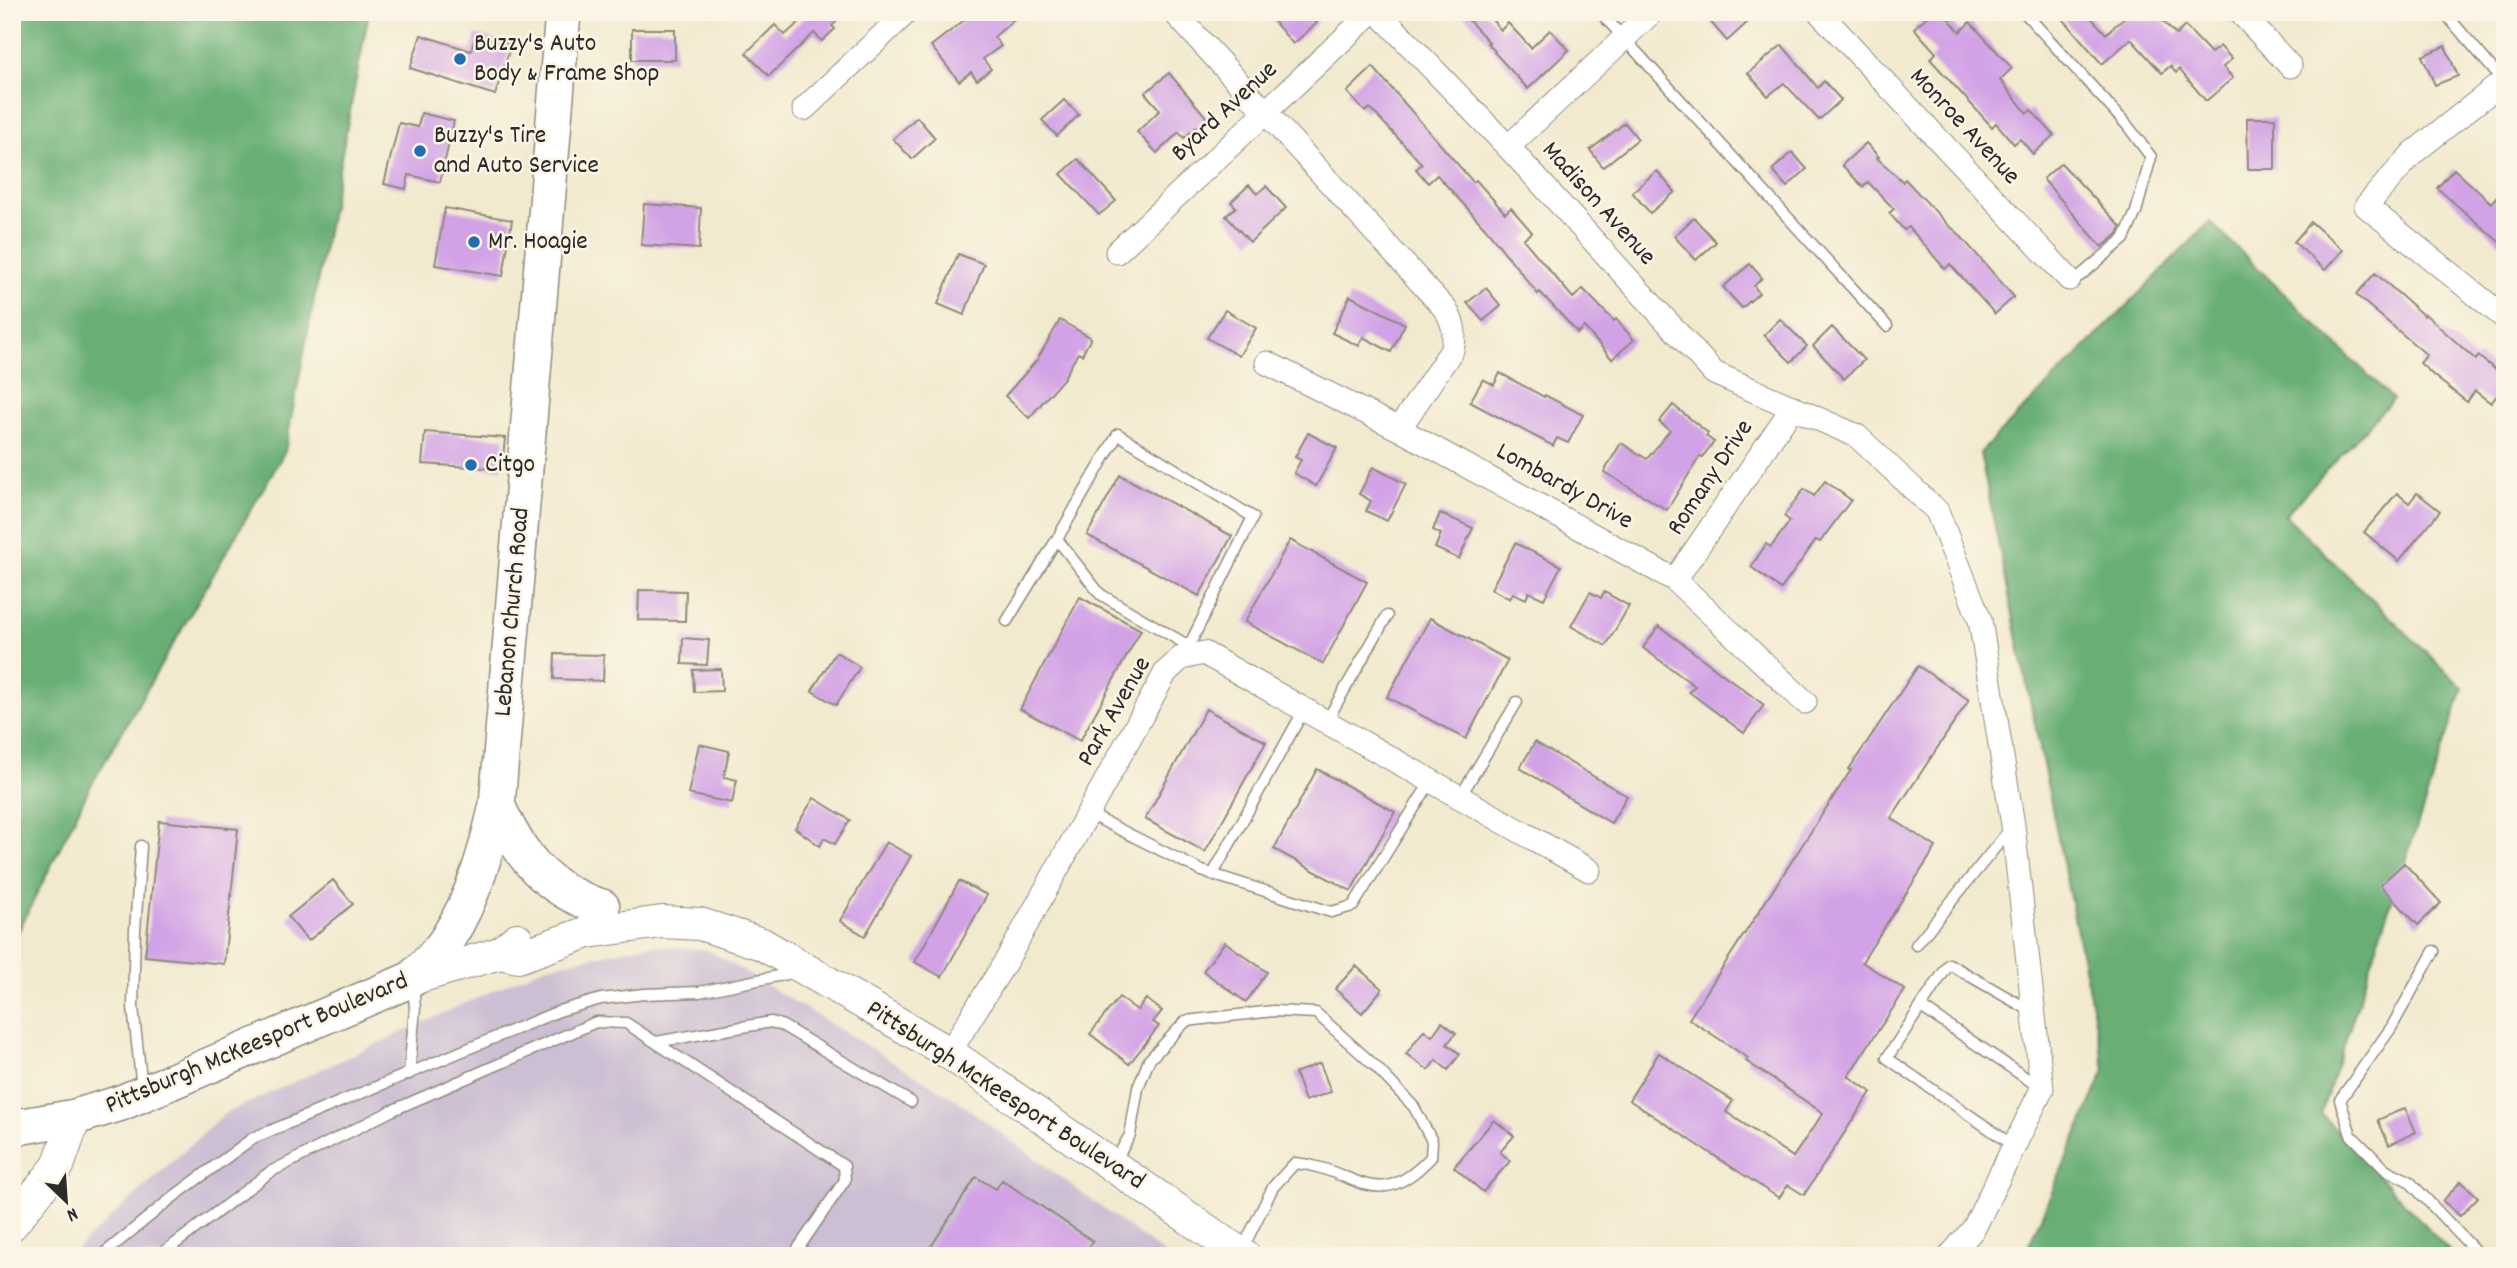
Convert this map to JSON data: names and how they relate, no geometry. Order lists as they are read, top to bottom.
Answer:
{
  "streets": {
    "main road": ["Lebanon Church Road", "Pittsburgh McKeesport Boulevard"],
    "street": [
      "Byard Avenue",
      "Monroe Avenue",
      "Madison Avenue",
      "Romany Drive",
      "Lombardy Drive",
      "Park Avenue"
    ]
  },
  "crossings": [
    ["Madison Avenue", "Romany Drive"],
    ["Romany Drive", "Lombardy Drive"],
    ["Lebanon Church Road", "Pittsburgh McKeesport Boulevard"],
    ["Park Avenue", "Pittsburgh McKeesport Boulevard"]
  ],
  "places": [
    "Buzzy's Auto Body & Frame Shop",
    "Buzzy's Tire and Auto Service",
    "Mr. Hoagie",
    "Citgo"
  ],
  "north": "bottom right"
}
